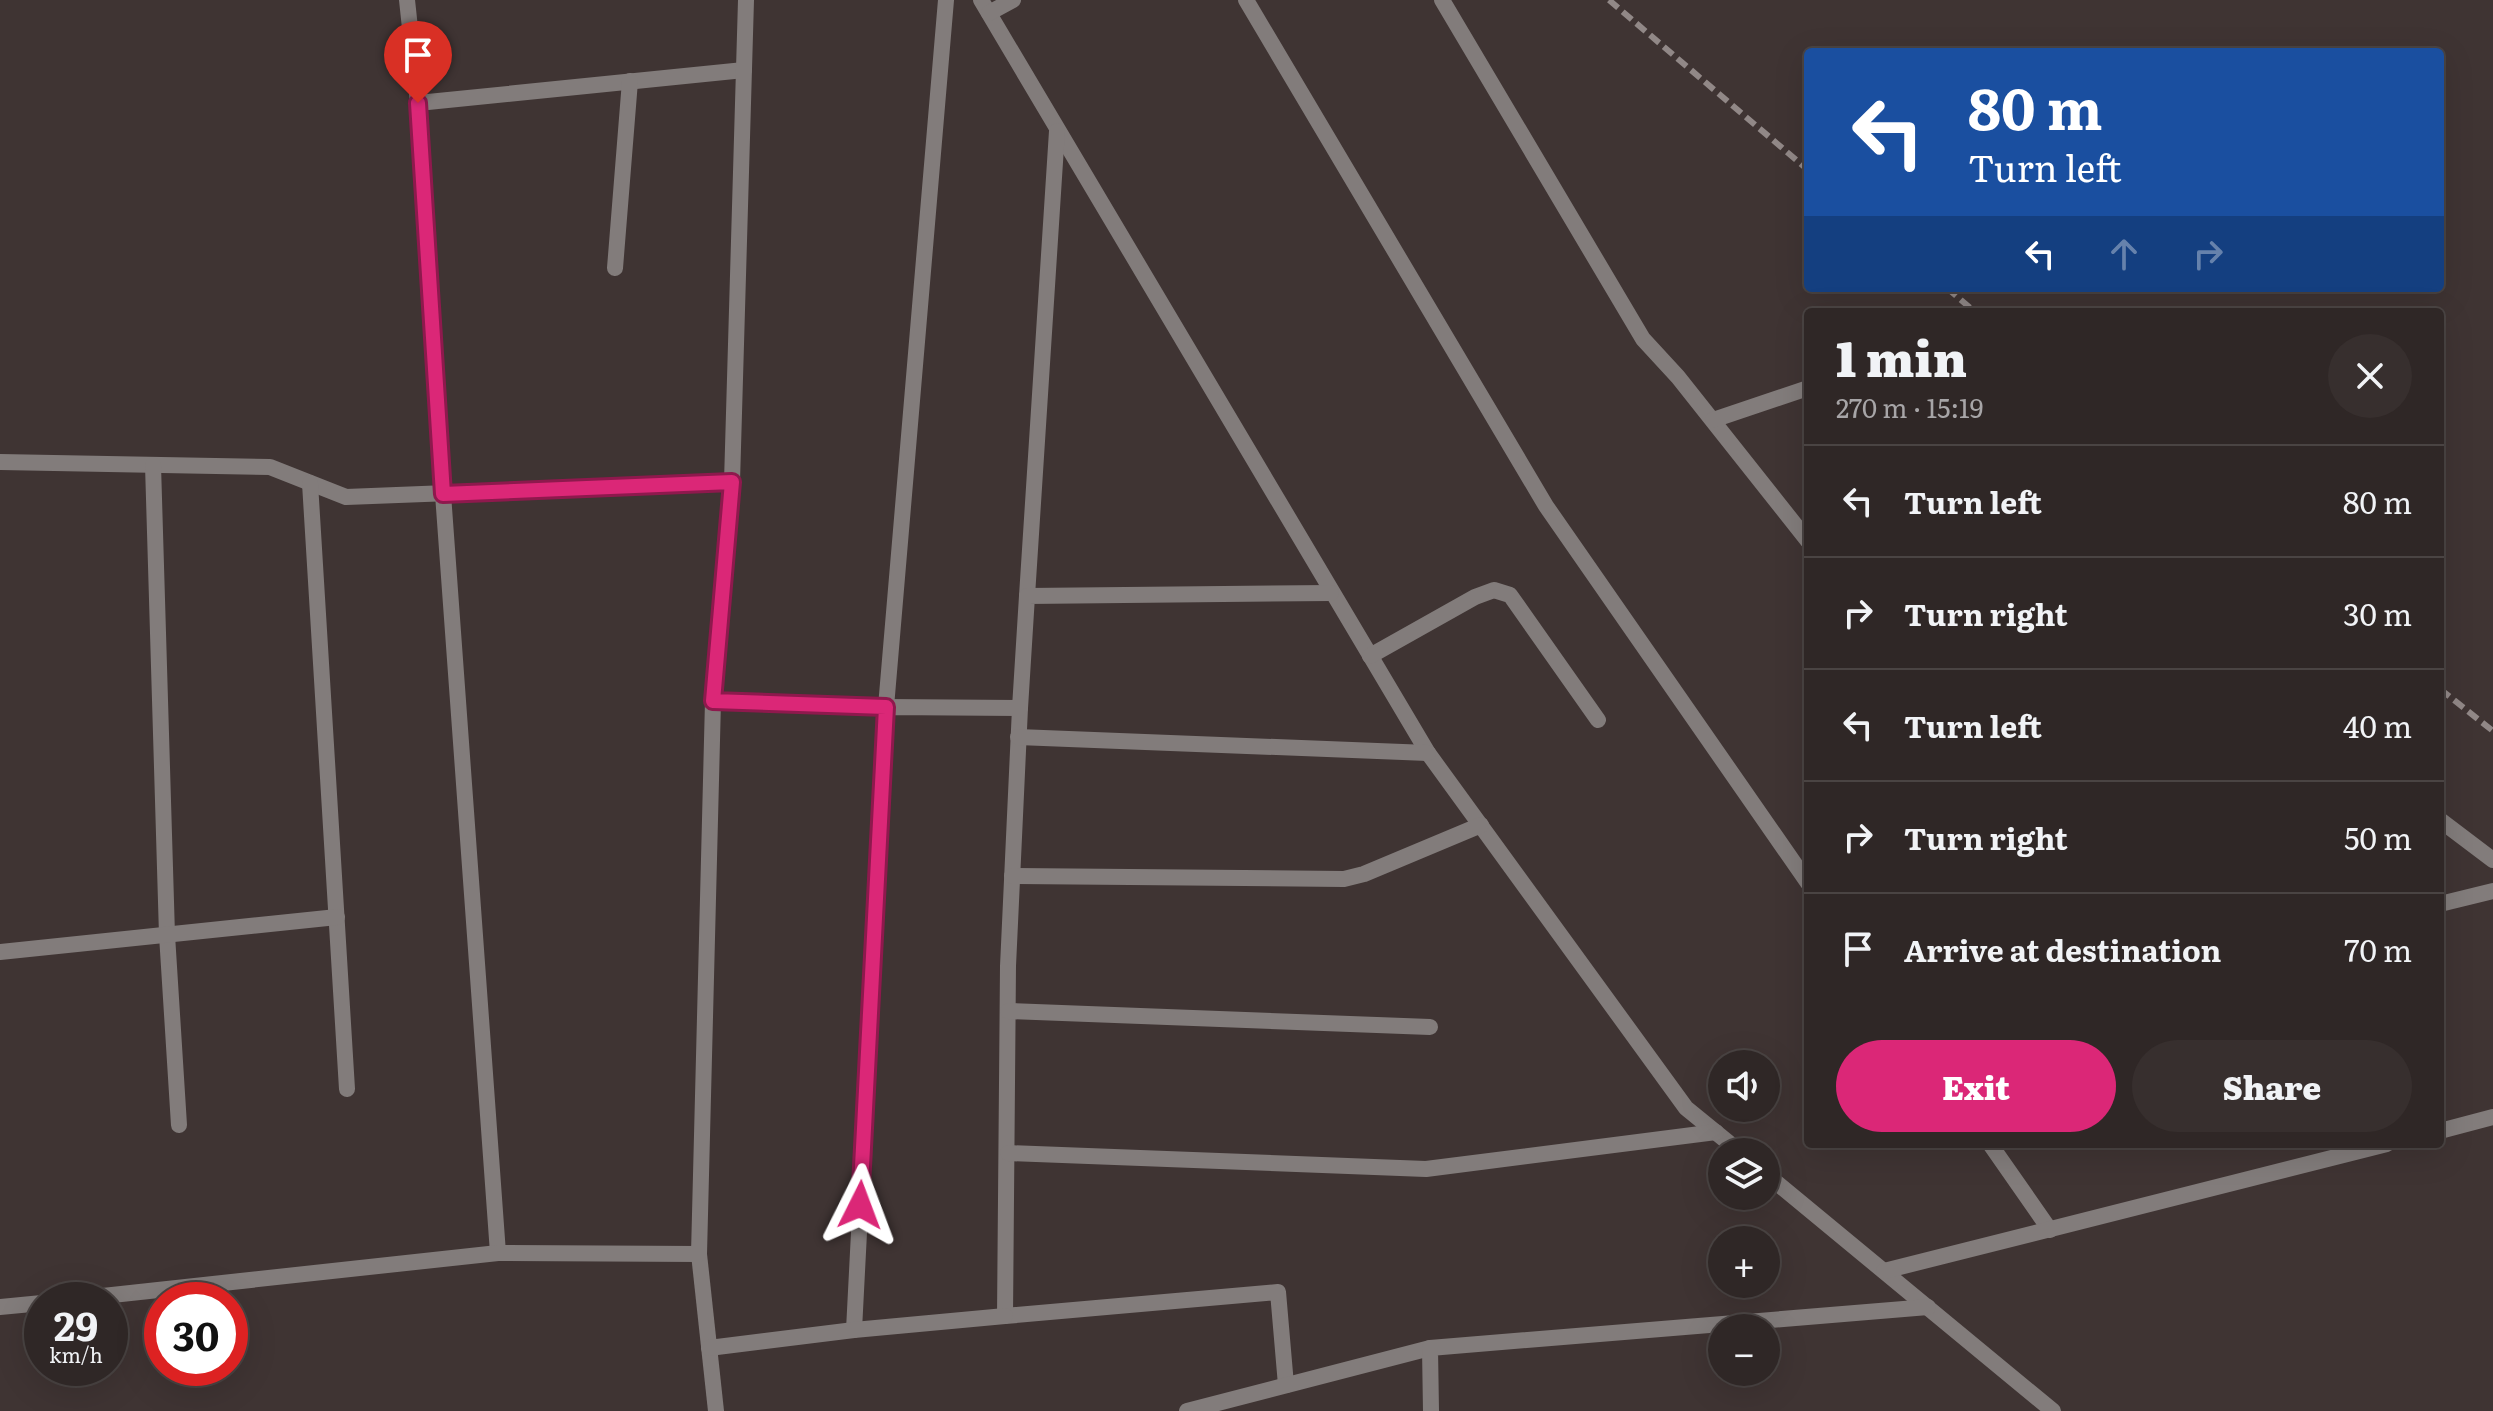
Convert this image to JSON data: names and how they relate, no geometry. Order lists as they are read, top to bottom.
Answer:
{
  "page": {
    "turn": ["80 m", "Turn left"],
    "heading": ["1 min", "270 m · 15:19"],
    "list": [
      {
        "name": "Turn left",
        "value": "80 m"
      },
      {
        "name": "Turn right",
        "value": "30 m"
      },
      {
        "name": "Turn left",
        "value": "40 m"
      },
      {
        "name": "Turn right",
        "value": "50 m"
      },
      {
        "name": "Arrive at destination",
        "value": "70 m"
      }
    ],
    "buttons": ["Exit", "Share"],
    "map_buttons": ["+", "−"],
    "speed": "29 km/h",
    "limit": "30"
  }
}
